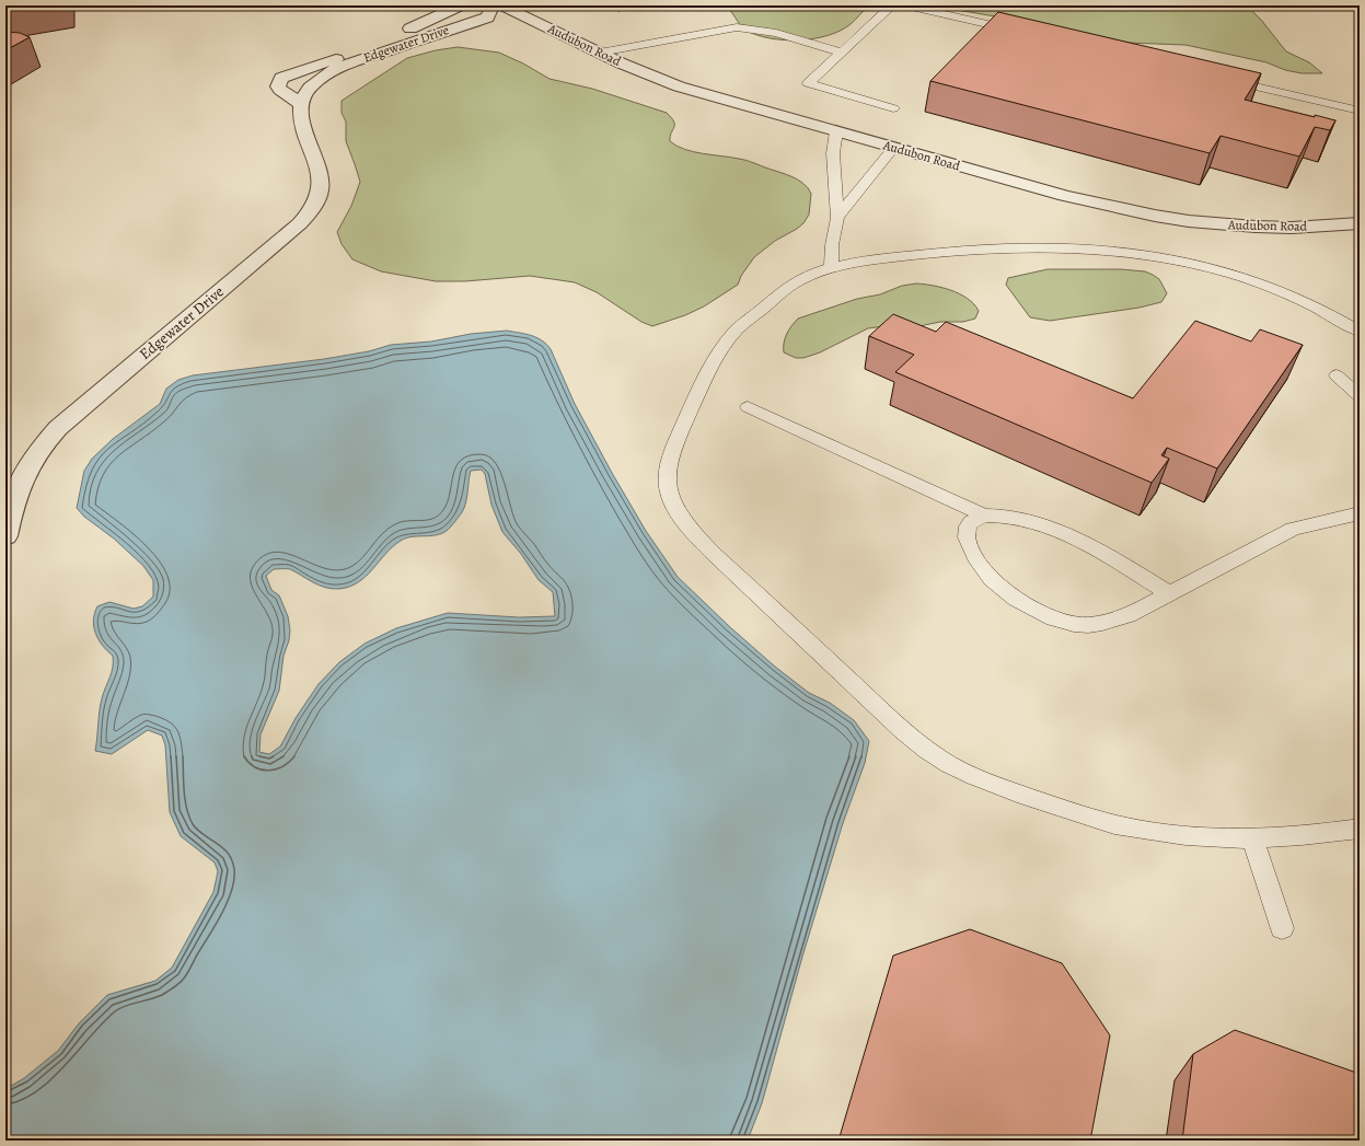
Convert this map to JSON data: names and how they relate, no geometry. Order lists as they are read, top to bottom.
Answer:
{
  "streets": {
    "street": ["Edgewater Drive", "Audubon Road"]
  }
}
